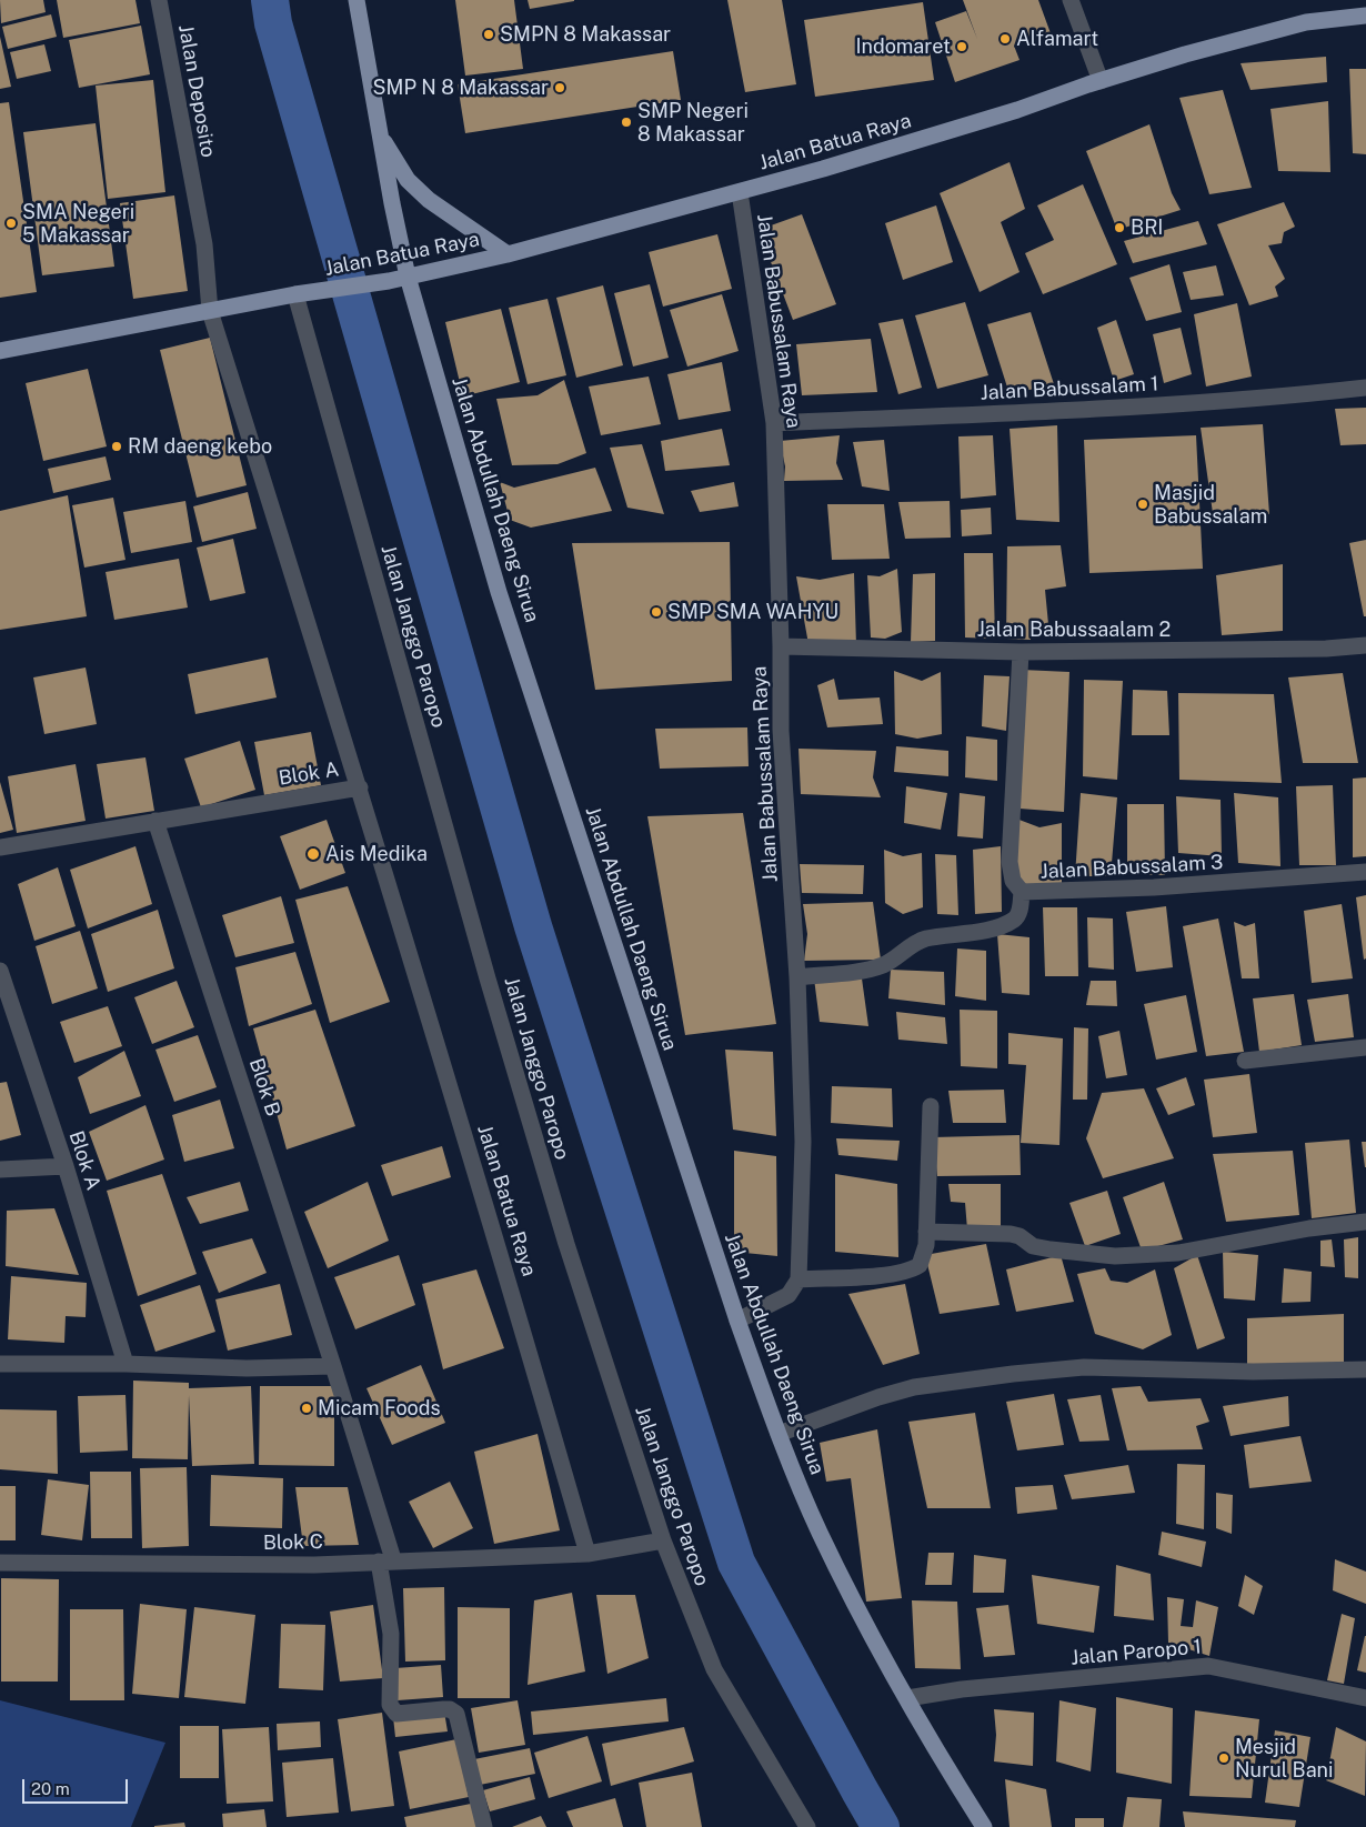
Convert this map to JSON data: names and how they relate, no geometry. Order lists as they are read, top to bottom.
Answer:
{
  "streets": {
    "main road": ["Jalan Batua Raya", "Jalan Abdullah Daeng Sirua"],
    "street": [
      "Jalan Deposito",
      "Jalan Babussalam Raya",
      "Jalan Babussalam 1",
      "Jalan Babussaalam 2",
      "Jalan Janggo Paropo",
      "Blok A",
      "Jalan Babussalam 3",
      "Blok B",
      "Blok C",
      "Jalan Paropo 1"
    ]
  },
  "crossings": [
    ["Jalan Deposito", "Jalan Batua Raya"],
    ["Jalan Batua Raya", "Jalan Babussalam Raya"],
    ["Jalan Batua Raya", "Jalan Abdullah Daeng Sirua"],
    ["Jalan Batua Raya", "Jalan Janggo Paropo"],
    ["Jalan Batua Raya", "Blok A"],
    ["Jalan Batua Raya", "Blok C"],
    ["Jalan Babussalam Raya", "Jalan Babussalam 1"],
    ["Jalan Babussalam Raya", "Jalan Babussaalam 2"],
    ["Jalan Babussalam Raya", "Jalan Babussalam 3"],
    ["Jalan Abdullah Daeng Sirua", "Jalan Paropo 1"],
    ["Blok A", "Blok B"],
    ["Blok B", "Blok C"]
  ],
  "places": [
    "SMPN 8 Makassar",
    "Alfamart",
    "Indomaret",
    "SMP N 8 Makassar",
    "SMP Negeri 8 Makassar",
    "SMA Negeri 5 Makassar",
    "BRI",
    "RM daeng kebo",
    "Masjid Babussalam",
    "SMP SMA WAHYU",
    "Ais Medika",
    "Micam Foods",
    "Mesjid Nurul Bani"
  ],
  "scale_bar": "20 m"
}
